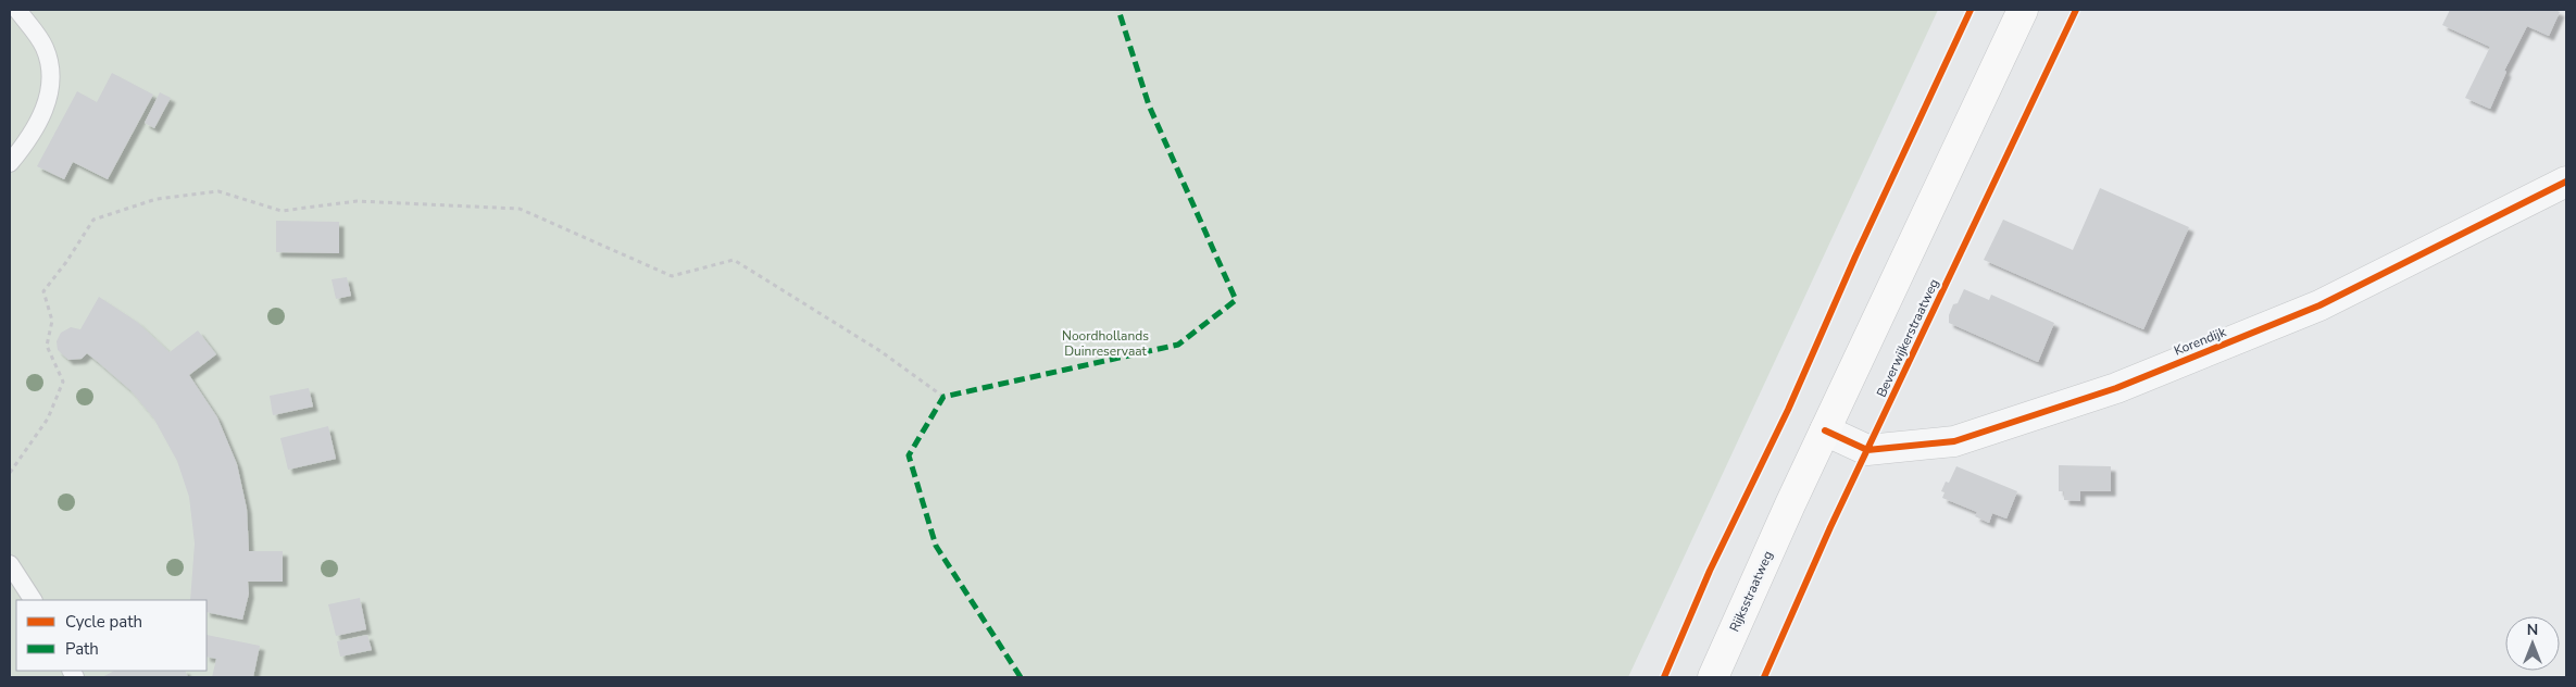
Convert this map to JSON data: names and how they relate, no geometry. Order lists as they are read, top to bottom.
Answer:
{
  "streets": {
    "main road": ["Rijksstraatweg"],
    "street": ["Korendijk"],
    "cycle path": ["Beverwijkerstraatweg"]
  },
  "crossings": [
    ["Korendijk", "Rijksstraatweg"]
  ],
  "parks": ["Noordhollands Duinreservaat"],
  "legend": ["Cycle path", "Path"],
  "north": "top"
}
